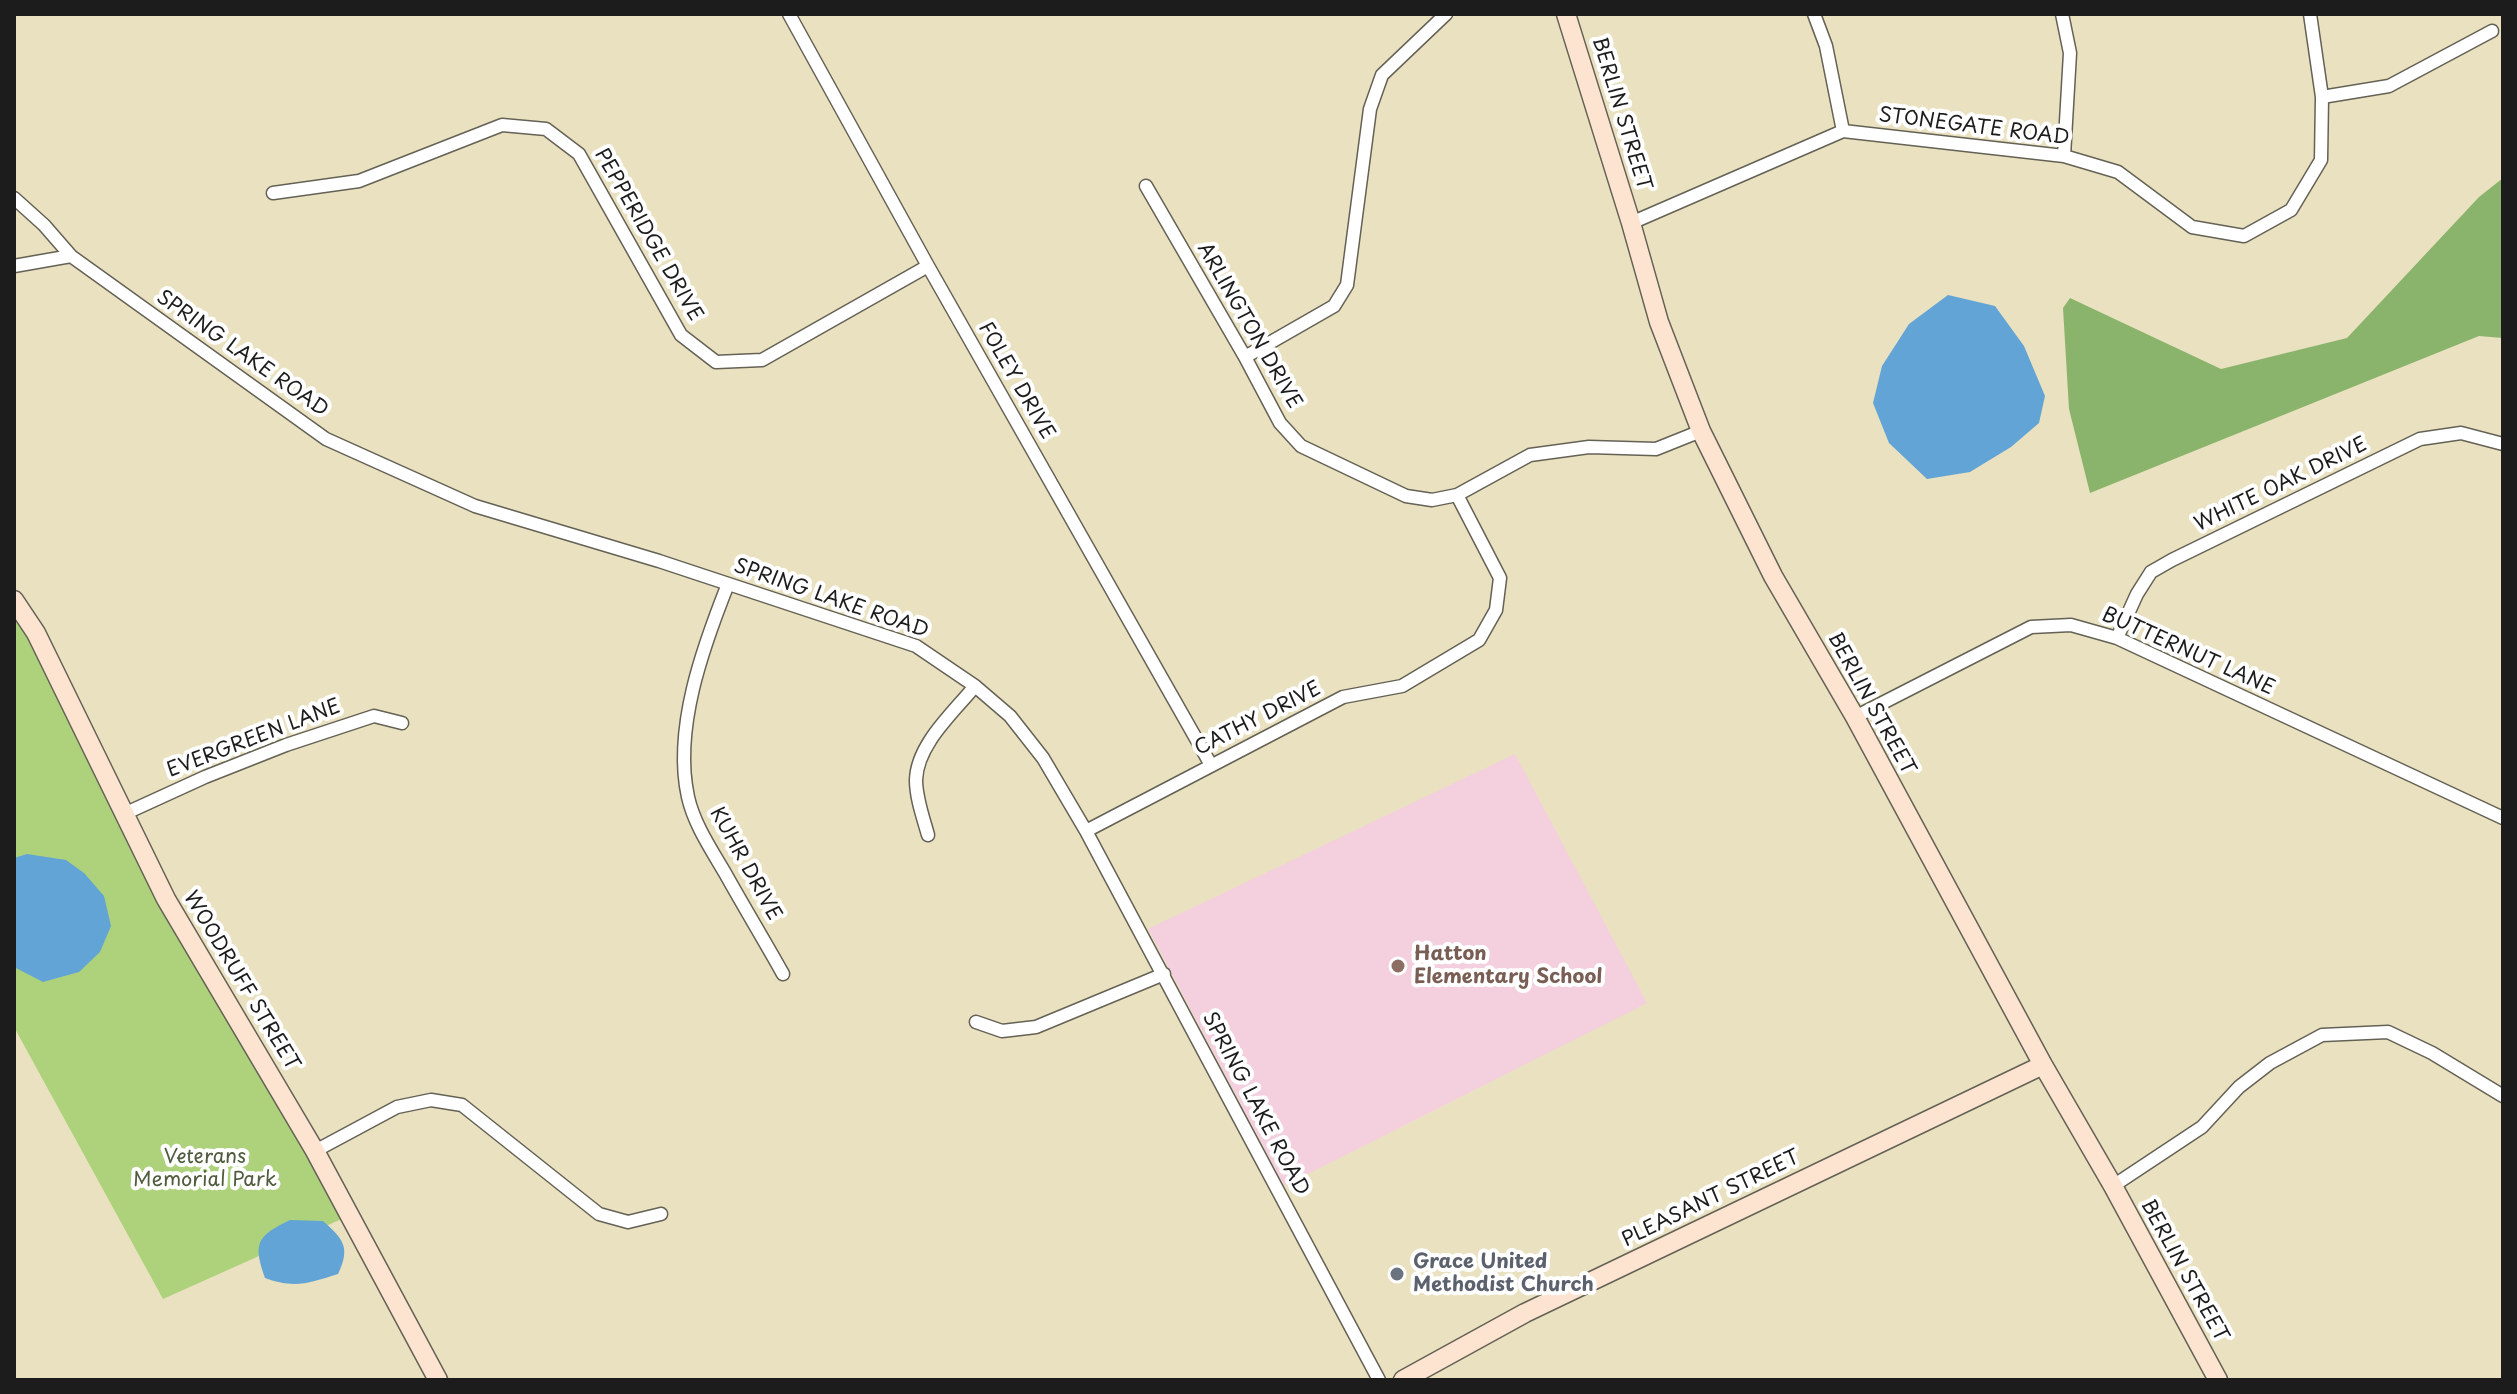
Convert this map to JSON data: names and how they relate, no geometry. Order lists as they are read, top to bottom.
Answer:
{
  "streets": {
    "street": [
      "BERLIN STREET",
      "STONEGATE ROAD",
      "PEPPERIDGE DRIVE",
      "ARLINGTON DRIVE",
      "SPRING LAKE ROAD",
      "FOLEY DRIVE",
      "WHITE OAK DRIVE",
      "BUTTERNUT LANE",
      "CATHY DRIVE",
      "EVERGREEN LANE",
      "KUHR DRIVE",
      "WOODRUFF STREET",
      "PLEASANT STREET"
    ]
  },
  "crossings": [
    ["BERLIN STREET", "STONEGATE ROAD"],
    ["BERLIN STREET", "ARLINGTON DRIVE"],
    ["BERLIN STREET", "BUTTERNUT LANE"],
    ["BERLIN STREET", "PLEASANT STREET"],
    ["PEPPERIDGE DRIVE", "FOLEY DRIVE"],
    ["ARLINGTON DRIVE", "CATHY DRIVE"],
    ["SPRING LAKE ROAD", "CATHY DRIVE"],
    ["SPRING LAKE ROAD", "KUHR DRIVE"],
    ["FOLEY DRIVE", "CATHY DRIVE"],
    ["WHITE OAK DRIVE", "BUTTERNUT LANE"],
    ["EVERGREEN LANE", "WOODRUFF STREET"]
  ],
  "parks": ["Veterans Memorial Park"],
  "places": ["Hatton Elementary School", "Grace United Methodist Church"]
}
